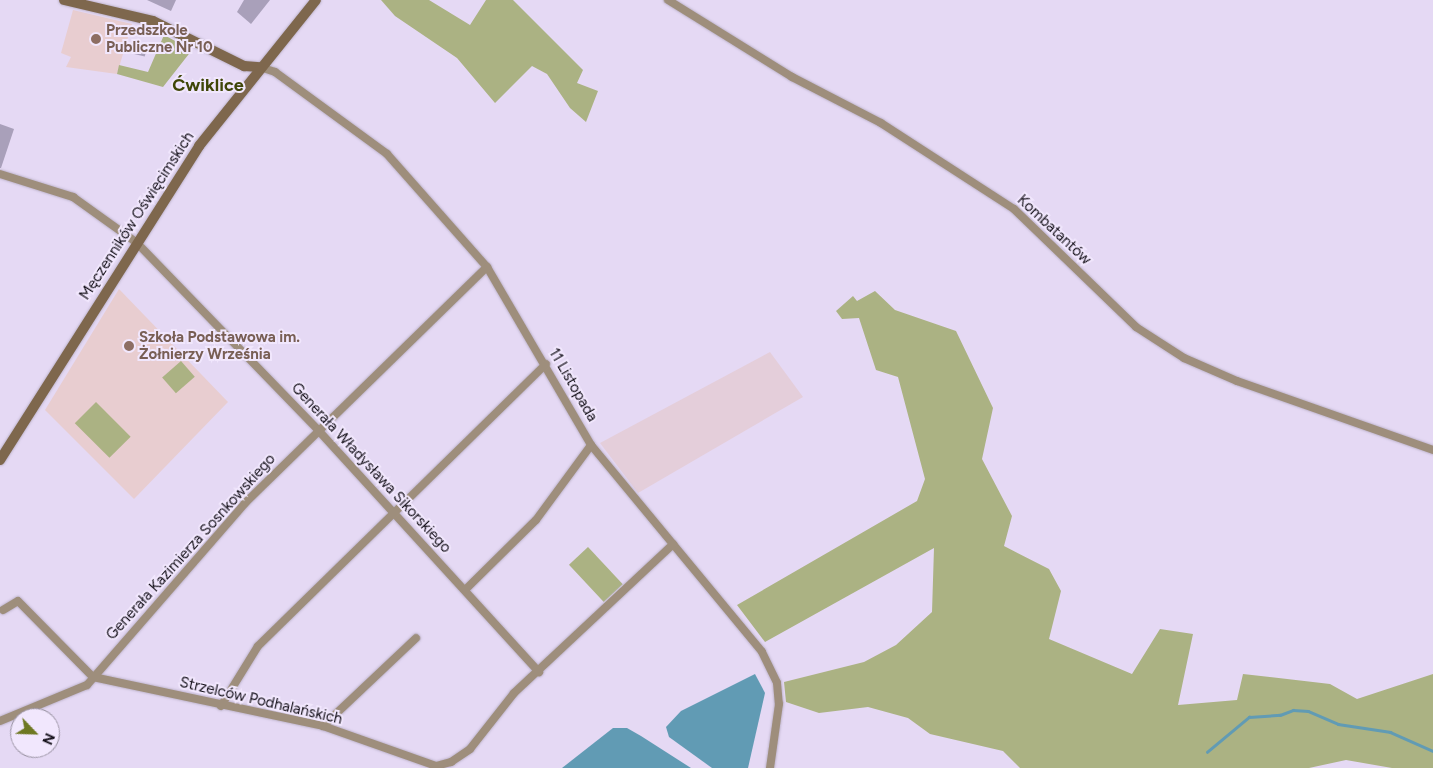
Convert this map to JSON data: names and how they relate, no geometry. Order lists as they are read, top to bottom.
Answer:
{
  "streets": {
    "main road": ["Męczenników Oświęcimskich"],
    "street": [
      "Kombatantów",
      "11 Listopada",
      "Generała Władysława Sikorskiego",
      "Generała Kazimierza Sosnkowskiego",
      "Strzelców Podhalańskich"
    ]
  },
  "crossings": [
    ["Męczenników Oświęcimskich", "11 Listopada"],
    ["Męczenników Oświęcimskich", "Generała Władysława Sikorskiego"],
    ["11 Listopada", "Generała Kazimierza Sosnkowskiego"],
    ["11 Listopada", "Strzelców Podhalańskich"],
    ["Generała Władysława Sikorskiego", "Generała Kazimierza Sosnkowskiego"],
    ["Generała Władysława Sikorskiego", "Strzelców Podhalańskich"],
    ["Generała Kazimierza Sosnkowskiego", "Strzelców Podhalańskich"]
  ],
  "districts": ["Ćwiklice"],
  "places": ["Przedszkole Publiczne Nr 10", "Szkoła Podstawowa im. Żołnierzy Września"],
  "north": "bottom right"
}
